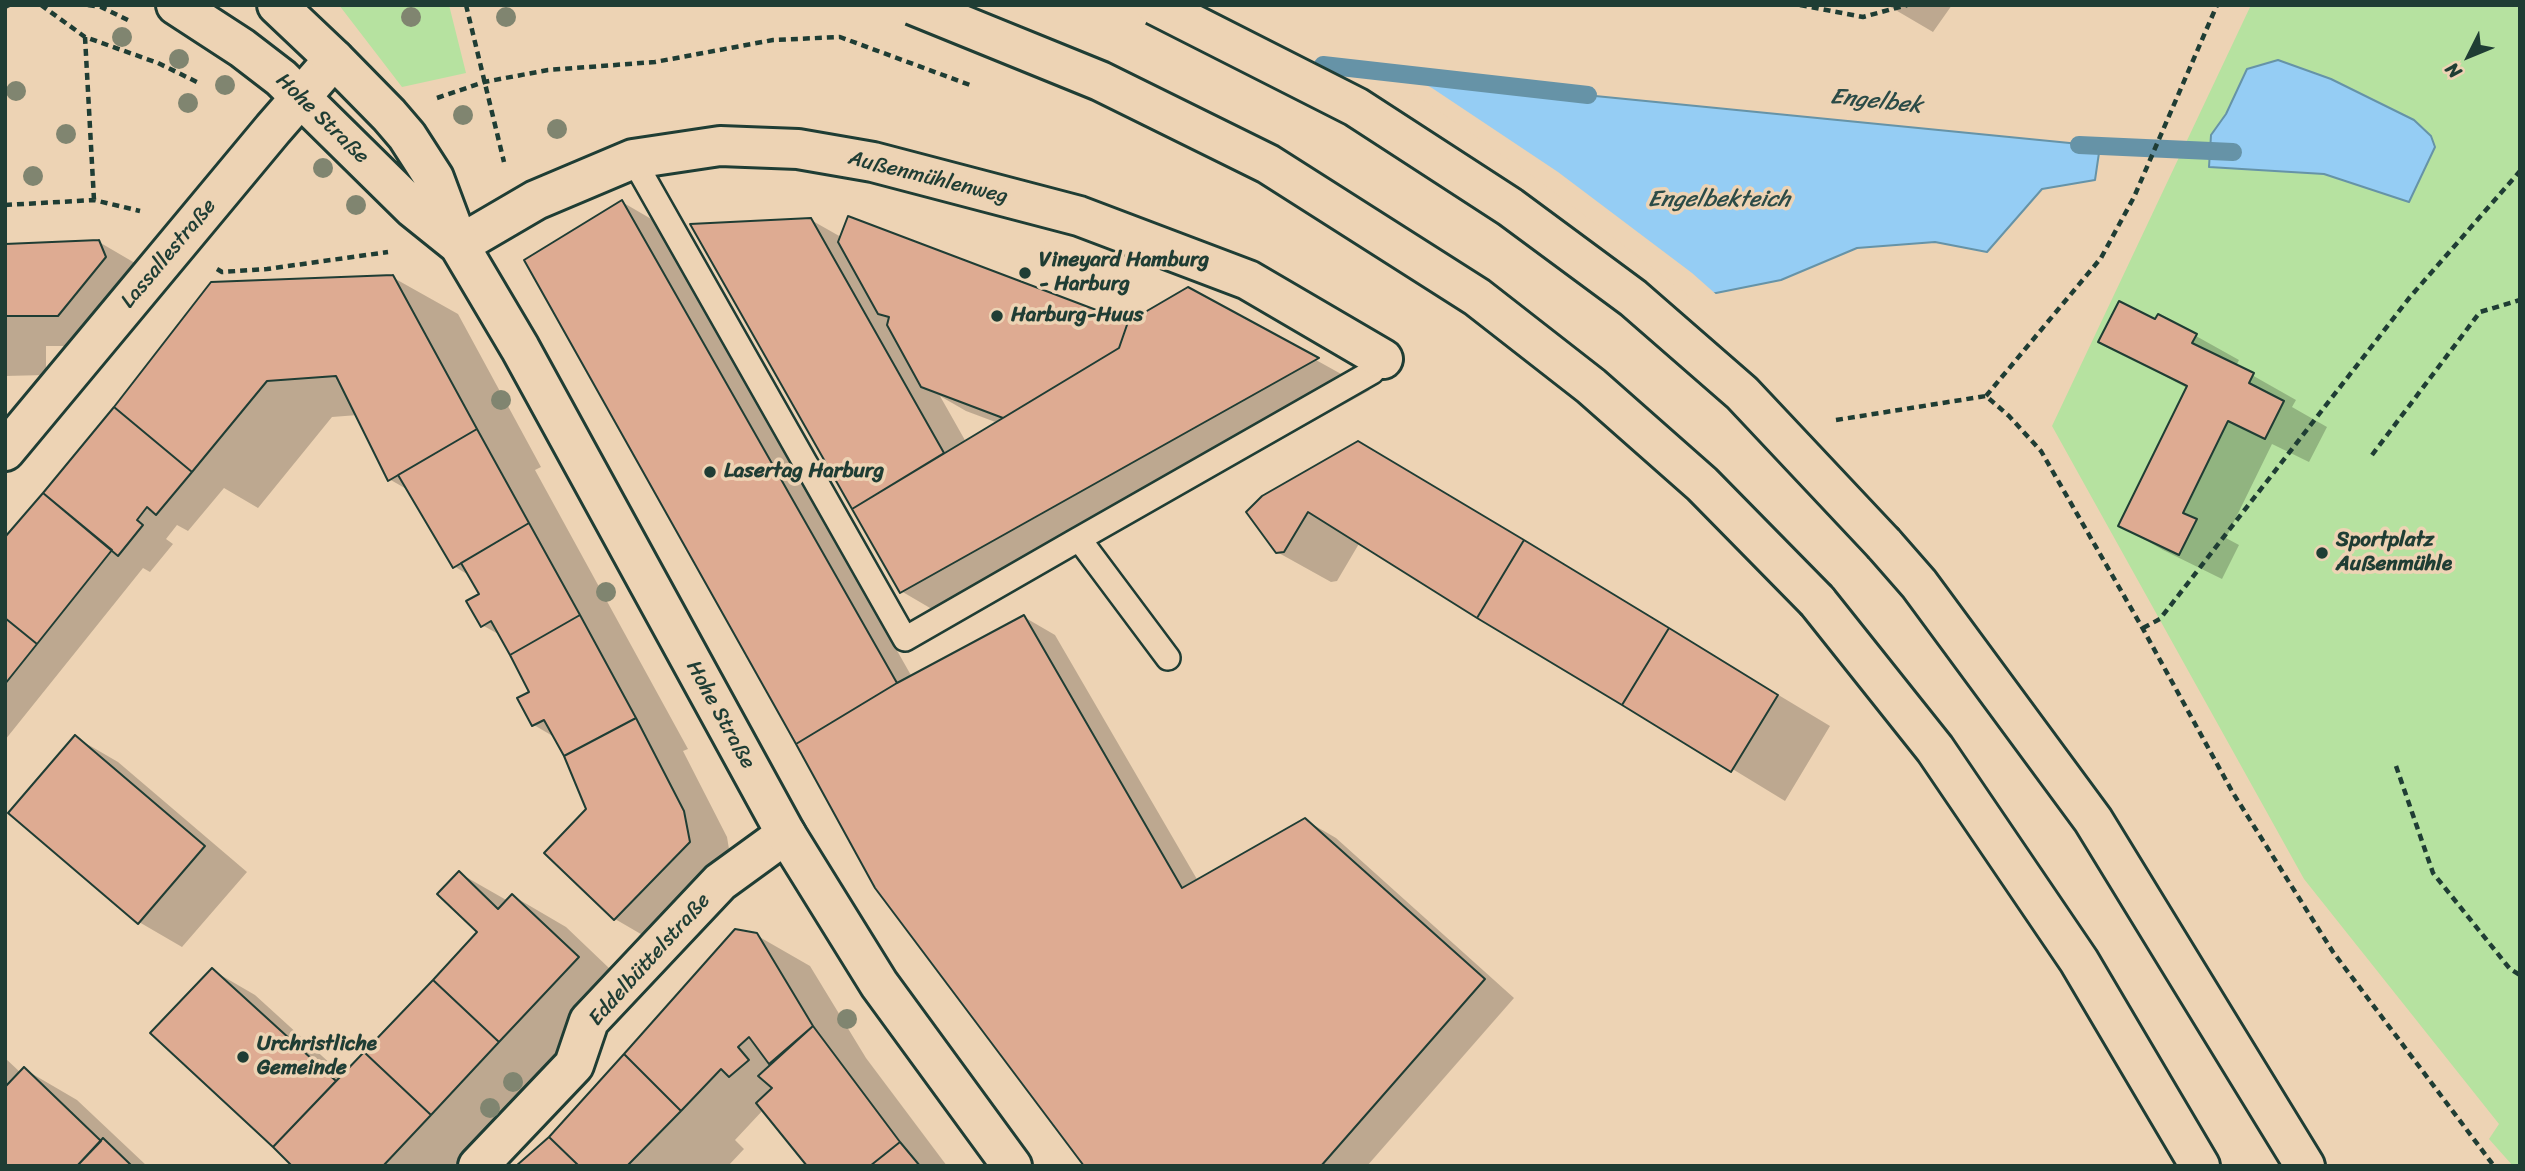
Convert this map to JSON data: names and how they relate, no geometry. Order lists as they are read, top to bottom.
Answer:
{
  "streets": {
    "main road": [
      "Hohe Straße",
      "Außenmühlenweg",
      "Lassallestraße",
      "Eddelbüttelstraße"
    ]
  },
  "crossings": [
    ["Hohe Straße", "Außenmühlenweg"],
    ["Hohe Straße", "Lassallestraße"],
    ["Hohe Straße", "Eddelbüttelstraße"]
  ],
  "water": ["Engelbek", "Engelbekteich"],
  "places": [
    "Vineyard Hamburg - Harburg",
    "Harburg-Huus",
    "Lasertag Harburg",
    "Sportplatz Außenmühle",
    "Urchristliche Gemeinde"
  ],
  "north": "bottom left"
}
